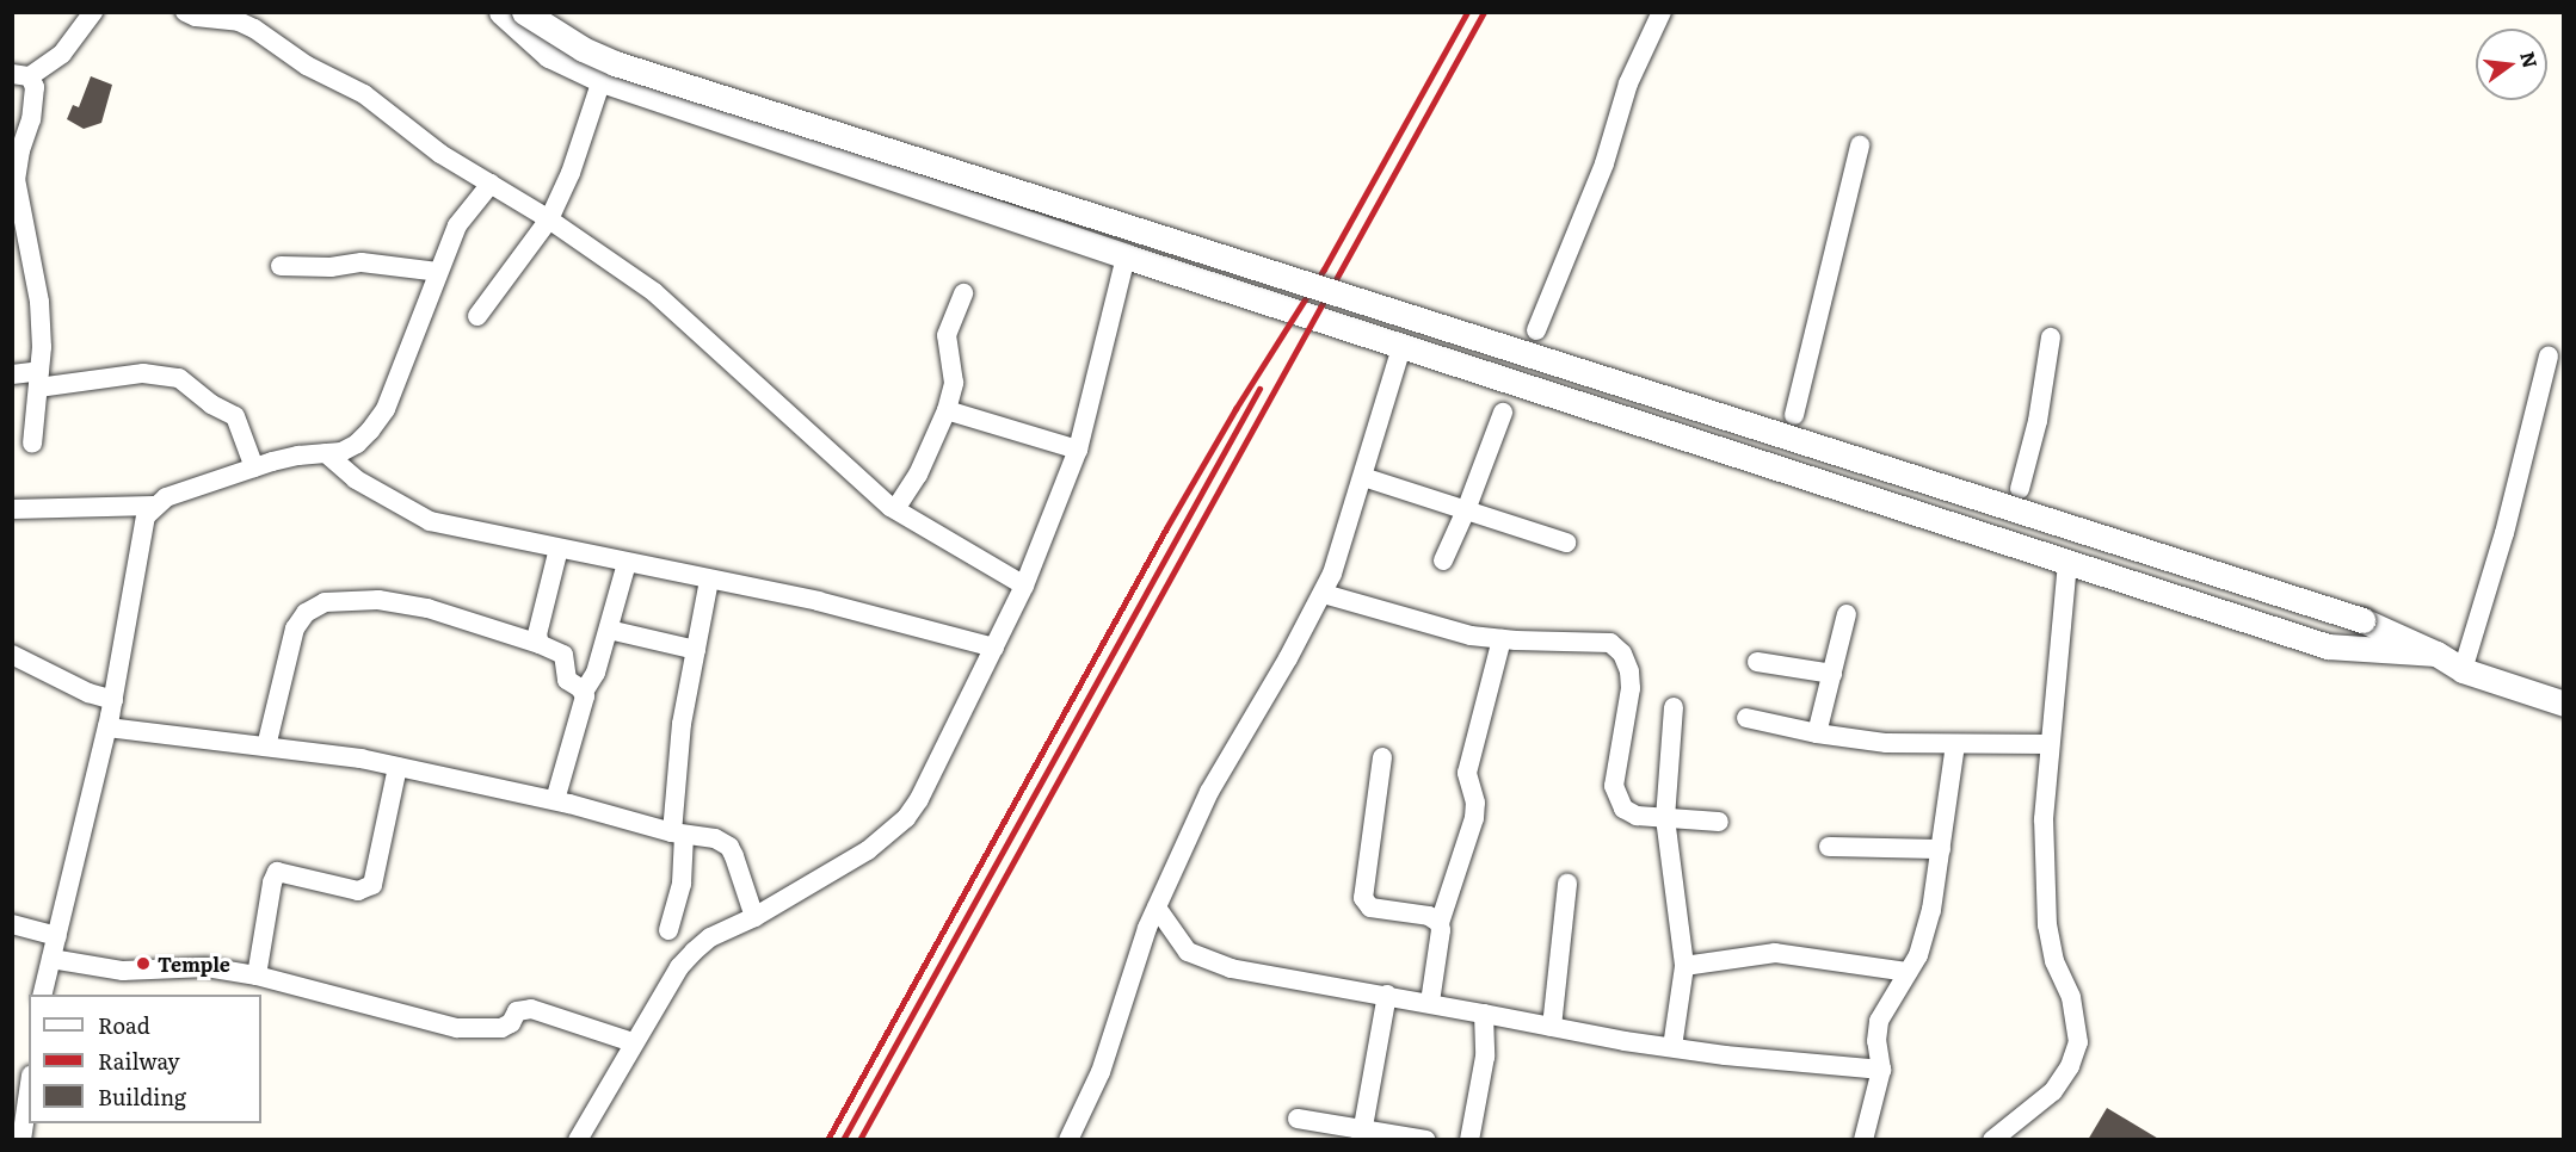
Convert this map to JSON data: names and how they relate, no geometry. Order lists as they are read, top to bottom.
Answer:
{
  "places": ["Temple"],
  "legend": ["Road", "Railway", "Building"],
  "north": "right"
}
